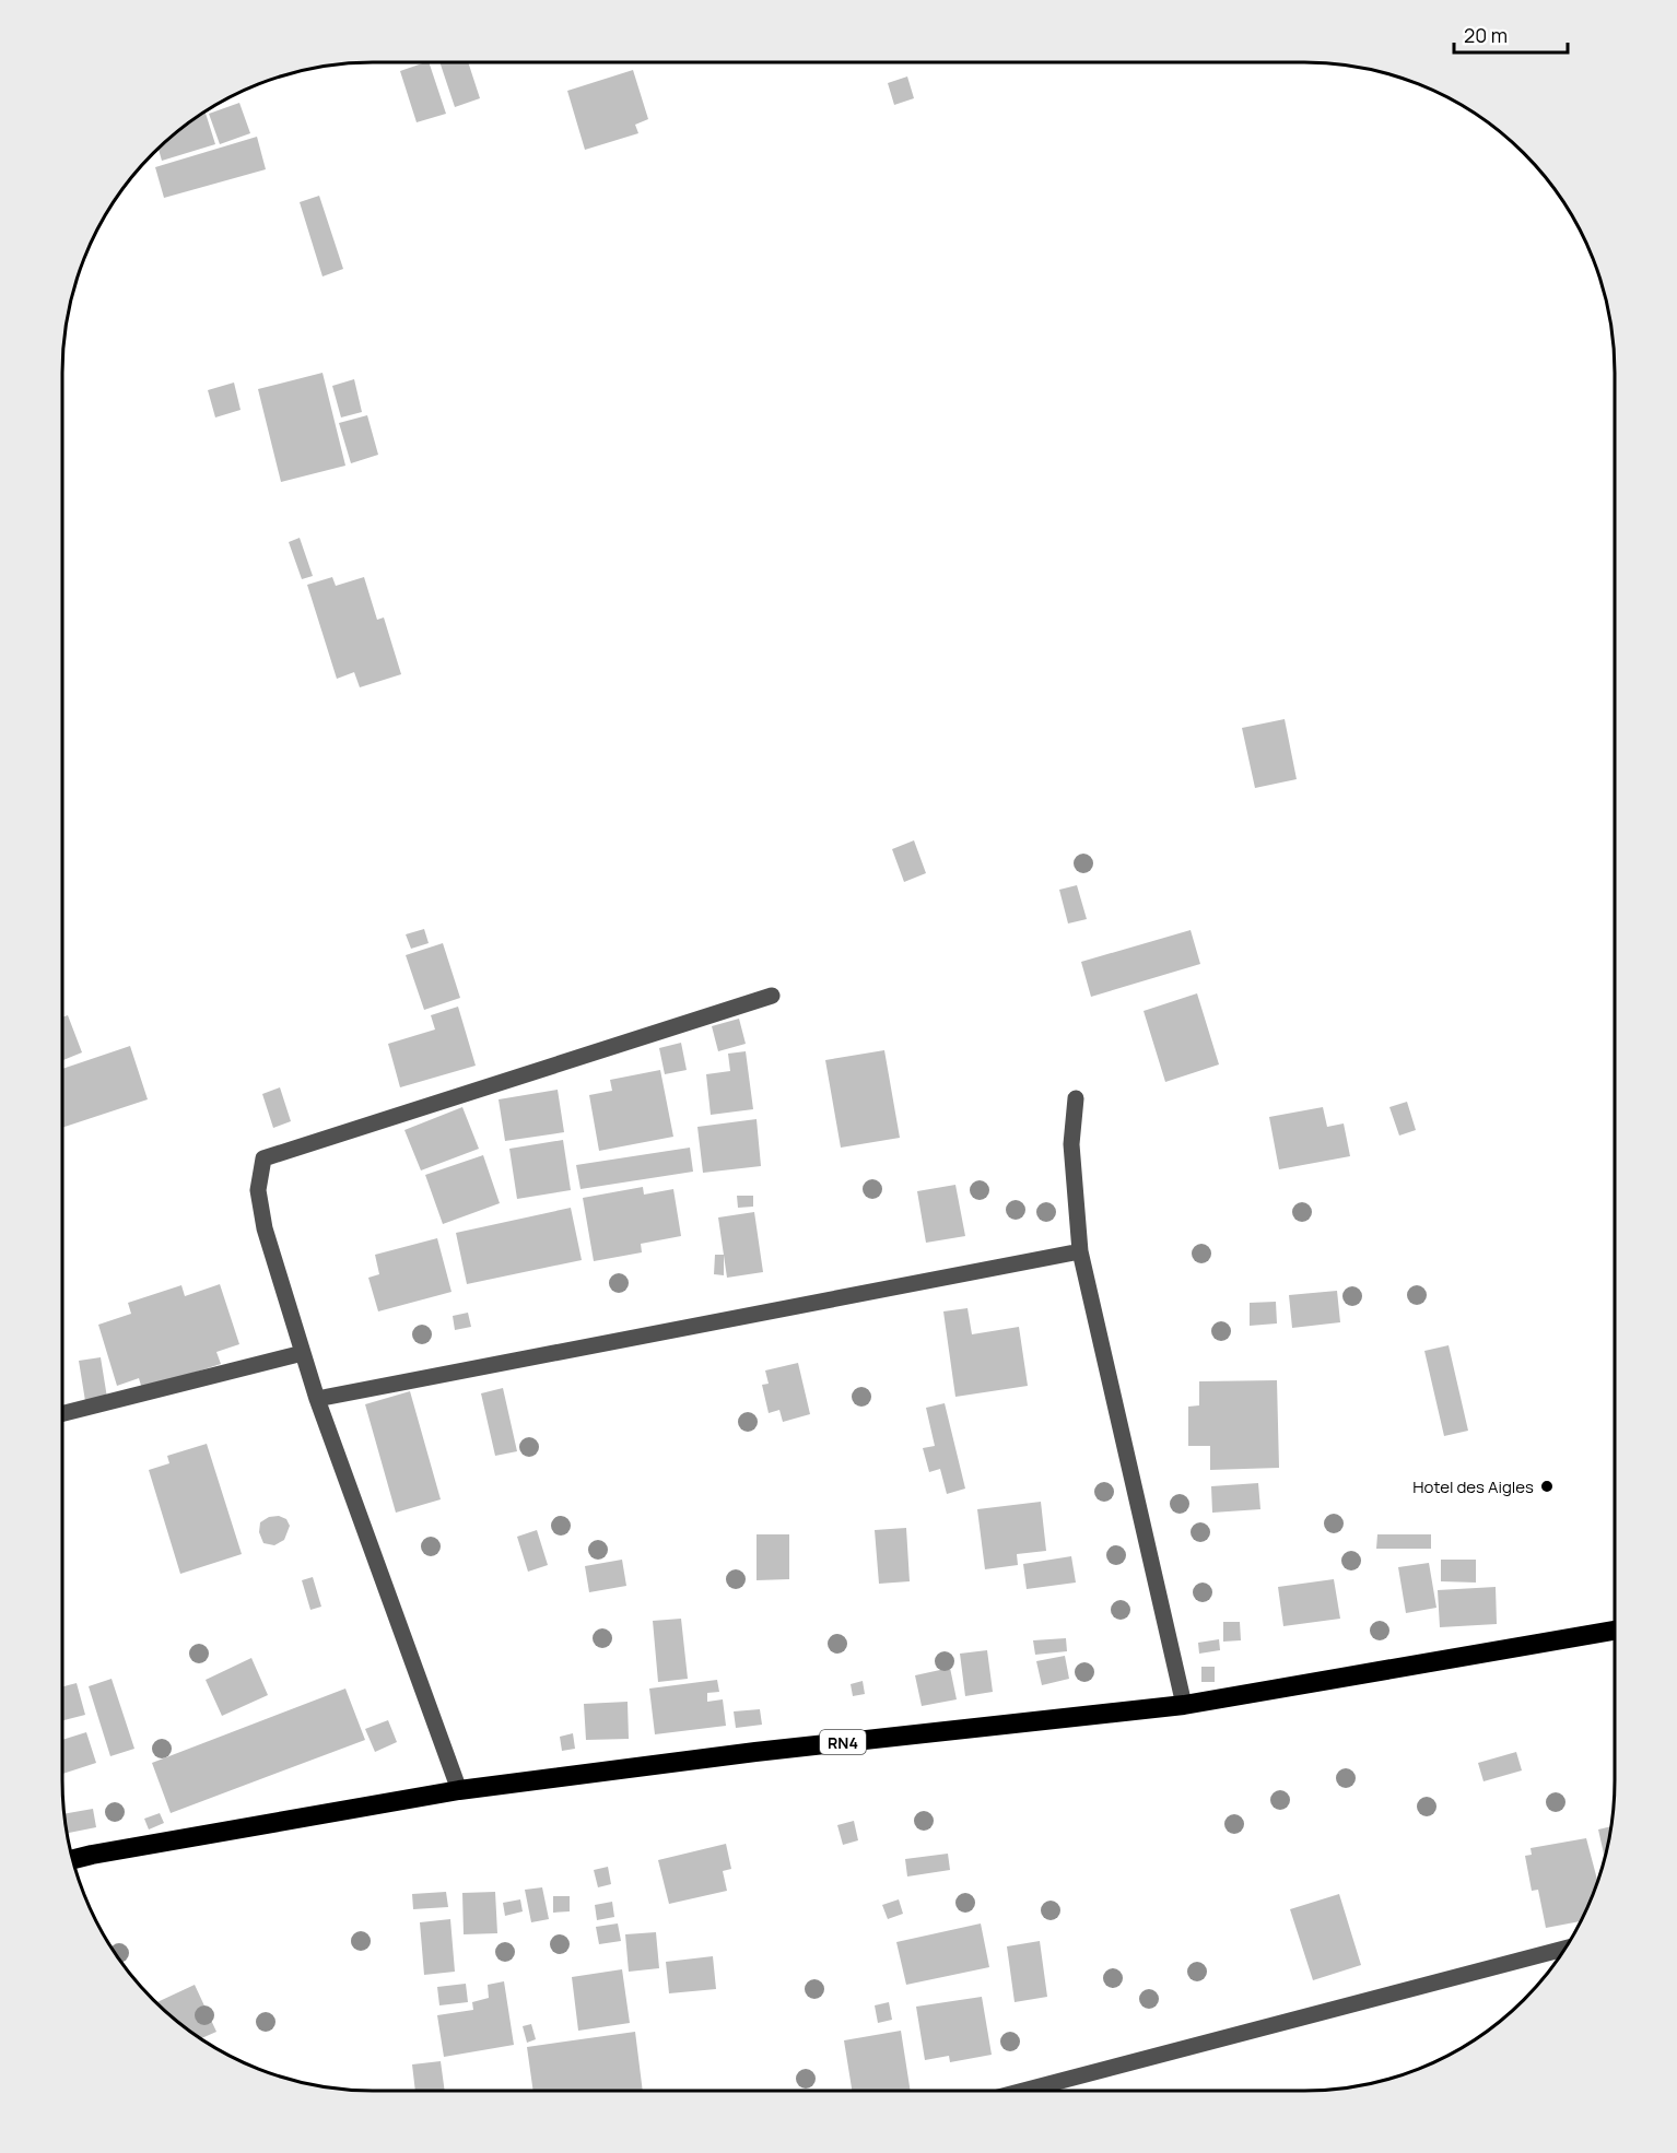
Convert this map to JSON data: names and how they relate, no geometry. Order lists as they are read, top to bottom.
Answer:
{
  "streets": {
    "highway": ["RN4"]
  },
  "places": ["Hotel des Aigles"],
  "scale_bar": "20 m"
}
